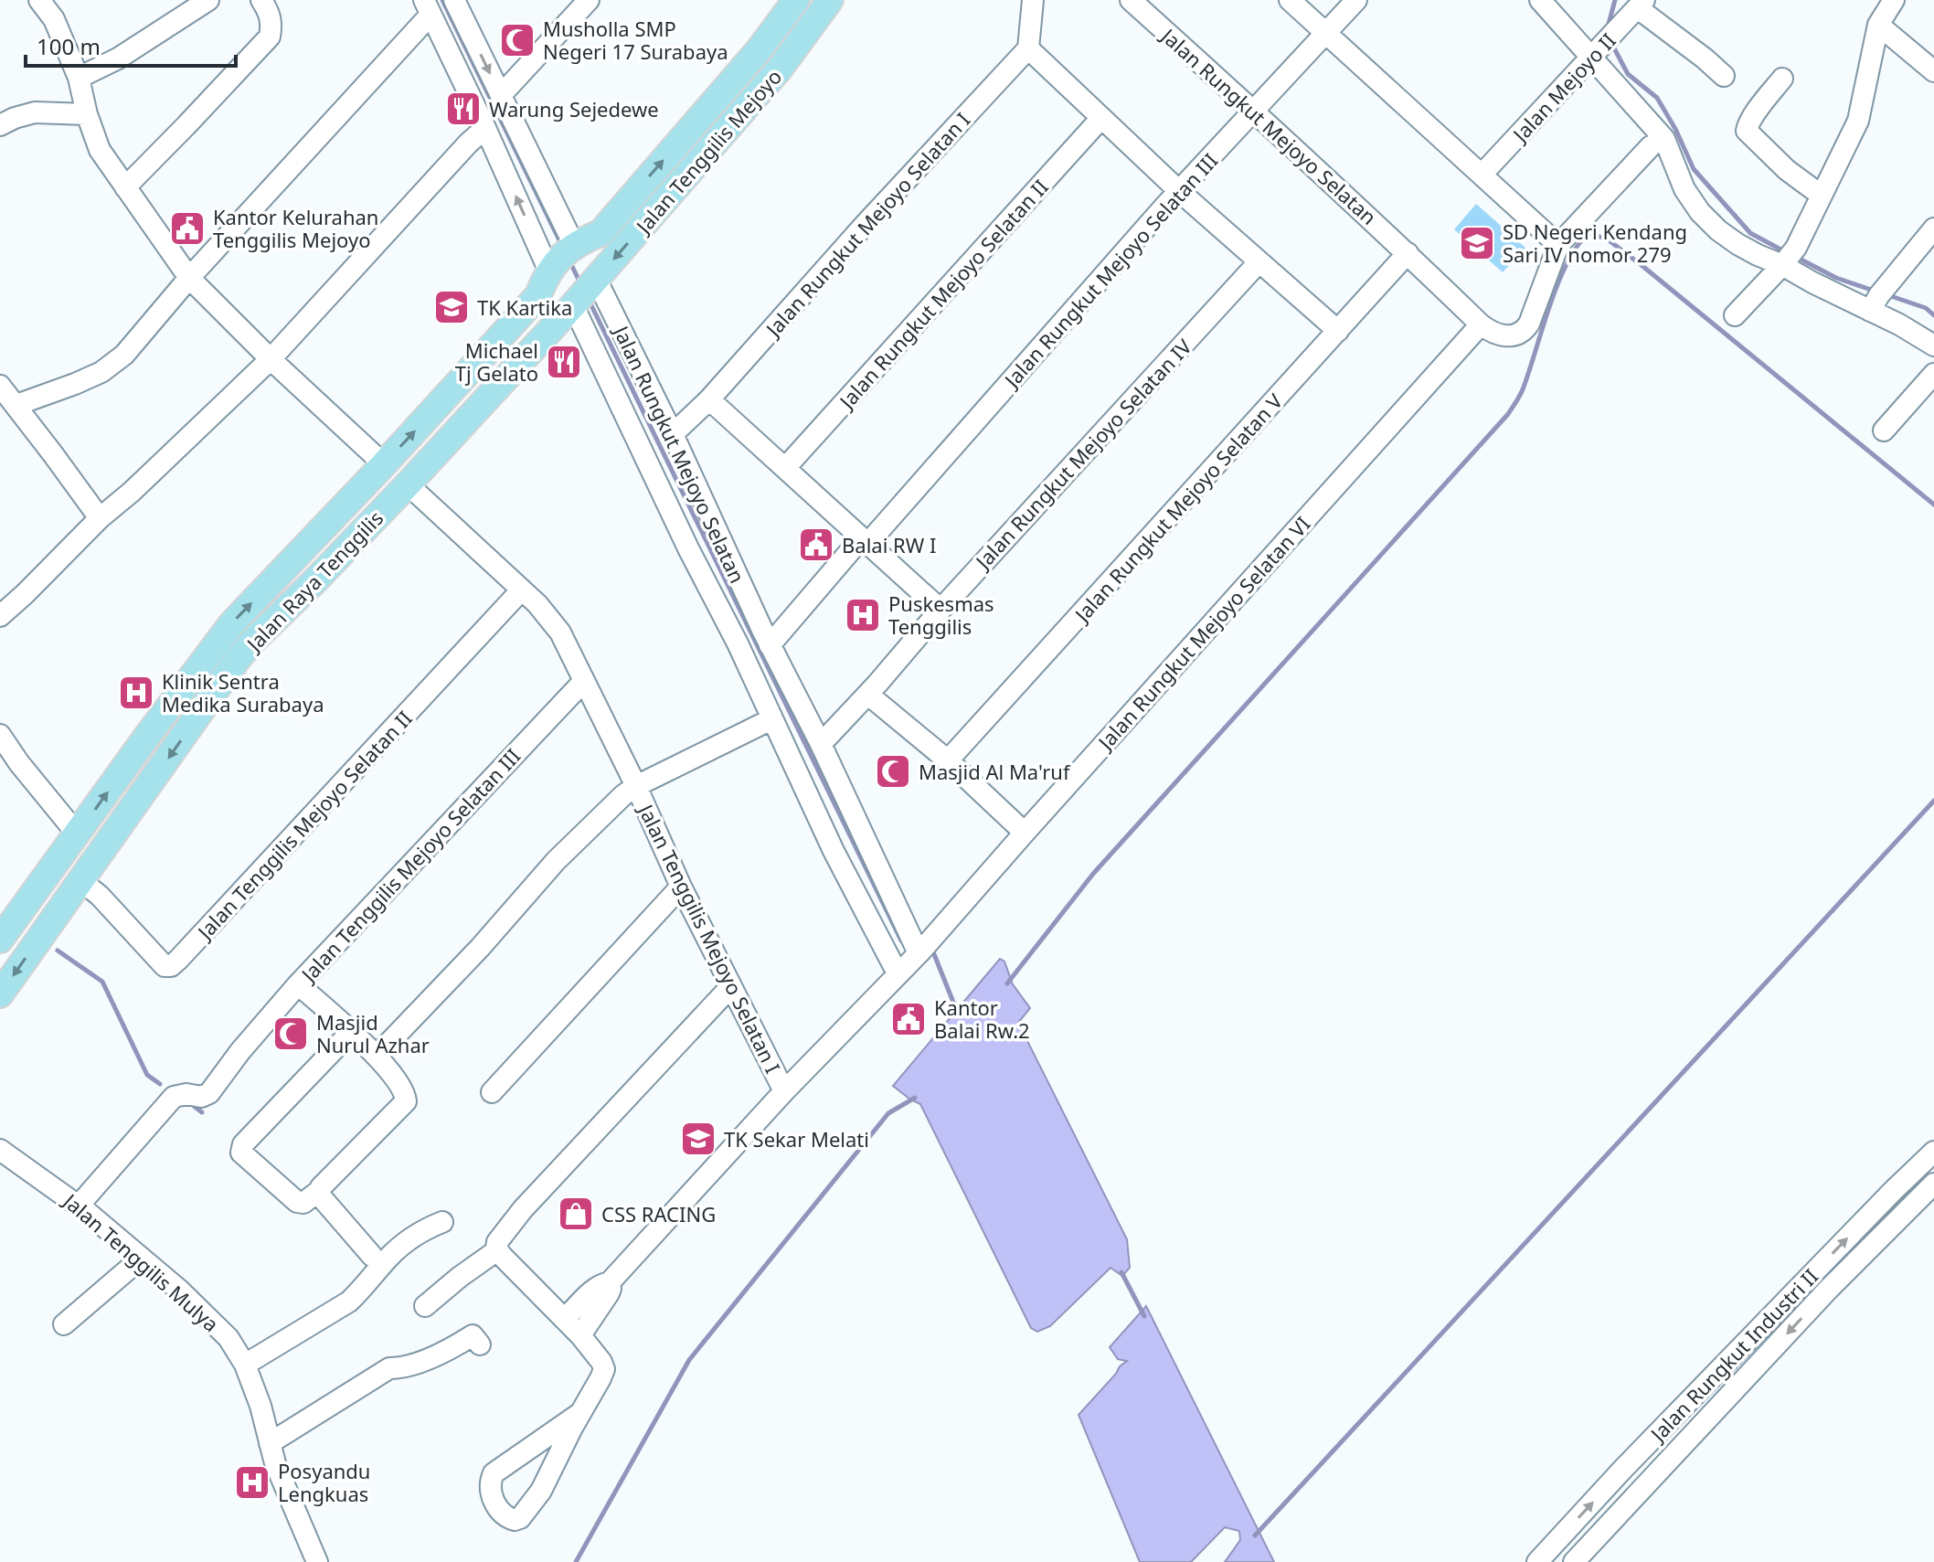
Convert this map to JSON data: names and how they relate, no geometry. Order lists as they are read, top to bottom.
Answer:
{
  "streets": {
    "main road": ["Jalan Tenggilis Mejoyo", "Jalan Raya Tenggilis"],
    "street": [
      "Jalan Mejoyo II",
      "Jalan Rungkut Mejoyo Selatan",
      "Jalan Rungkut Mejoyo Selatan I",
      "Jalan Rungkut Mejoyo Selatan III",
      "Jalan Rungkut Mejoyo Selatan II",
      "Jalan Rungkut Mejoyo Selatan IV",
      "Jalan Rungkut Mejoyo Selatan V",
      "Jalan Rungkut Mejoyo Selatan VI",
      "Jalan Tenggilis Mejoyo Selatan II",
      "Jalan Tenggilis Mejoyo Selatan III",
      "Jalan Tenggilis Mejoyo Selatan I",
      "Jalan Tenggilis Mulya",
      "Jalan Rungkut Industri II"
    ]
  },
  "crossings": [
    ["Jalan Rungkut Mejoyo Selatan", "Jalan Tenggilis Mejoyo"],
    ["Jalan Rungkut Mejoyo Selatan", "Jalan Rungkut Mejoyo Selatan I"],
    ["Jalan Rungkut Mejoyo Selatan", "Jalan Rungkut Mejoyo Selatan III"],
    ["Jalan Rungkut Mejoyo Selatan", "Jalan Rungkut Mejoyo Selatan IV"],
    ["Jalan Rungkut Mejoyo Selatan", "Jalan Rungkut Mejoyo Selatan V"],
    ["Jalan Rungkut Mejoyo Selatan", "Jalan Raya Tenggilis"],
    ["Jalan Rungkut Mejoyo Selatan", "Jalan Rungkut Mejoyo Selatan VI"],
    ["Jalan Tenggilis Mejoyo", "Jalan Raya Tenggilis"],
    ["Jalan Raya Tenggilis", "Jalan Tenggilis Mejoyo Selatan II"],
    ["Jalan Raya Tenggilis", "Jalan Tenggilis Mejoyo Selatan I"],
    ["Jalan Rungkut Mejoyo Selatan VI", "Jalan Tenggilis Mejoyo Selatan I"],
    ["Jalan Tenggilis Mejoyo Selatan II", "Jalan Tenggilis Mejoyo Selatan I"],
    ["Jalan Tenggilis Mejoyo Selatan III", "Jalan Tenggilis Mejoyo Selatan I"],
    ["Jalan Tenggilis Mejoyo Selatan III", "Jalan Tenggilis Mulya"]
  ],
  "places": {
    "mosque": ["Musholla SMP Negeri 17 Surabaya", "Masjid Al Ma'ruf", "Masjid Nurul Azhar"],
    "restaurant": ["Warung Sejedewe", "Michael Tj Gelato"],
    "public building": ["Kantor Kelurahan Tenggilis Mejoyo", "Balai RW I", "Kantor Balai Rw.2"],
    "school or university": ["SD Negeri Kendang Sari IV nomor 279", "TK Kartika", "TK Sekar Melati"],
    "hospital": ["Puskesmas Tenggilis", "Klinik Sentra Medika Surabaya", "Posyandu Lengkuas"],
    "shop": ["CSS RACING"]
  },
  "scale_bar": "100 m"
}
